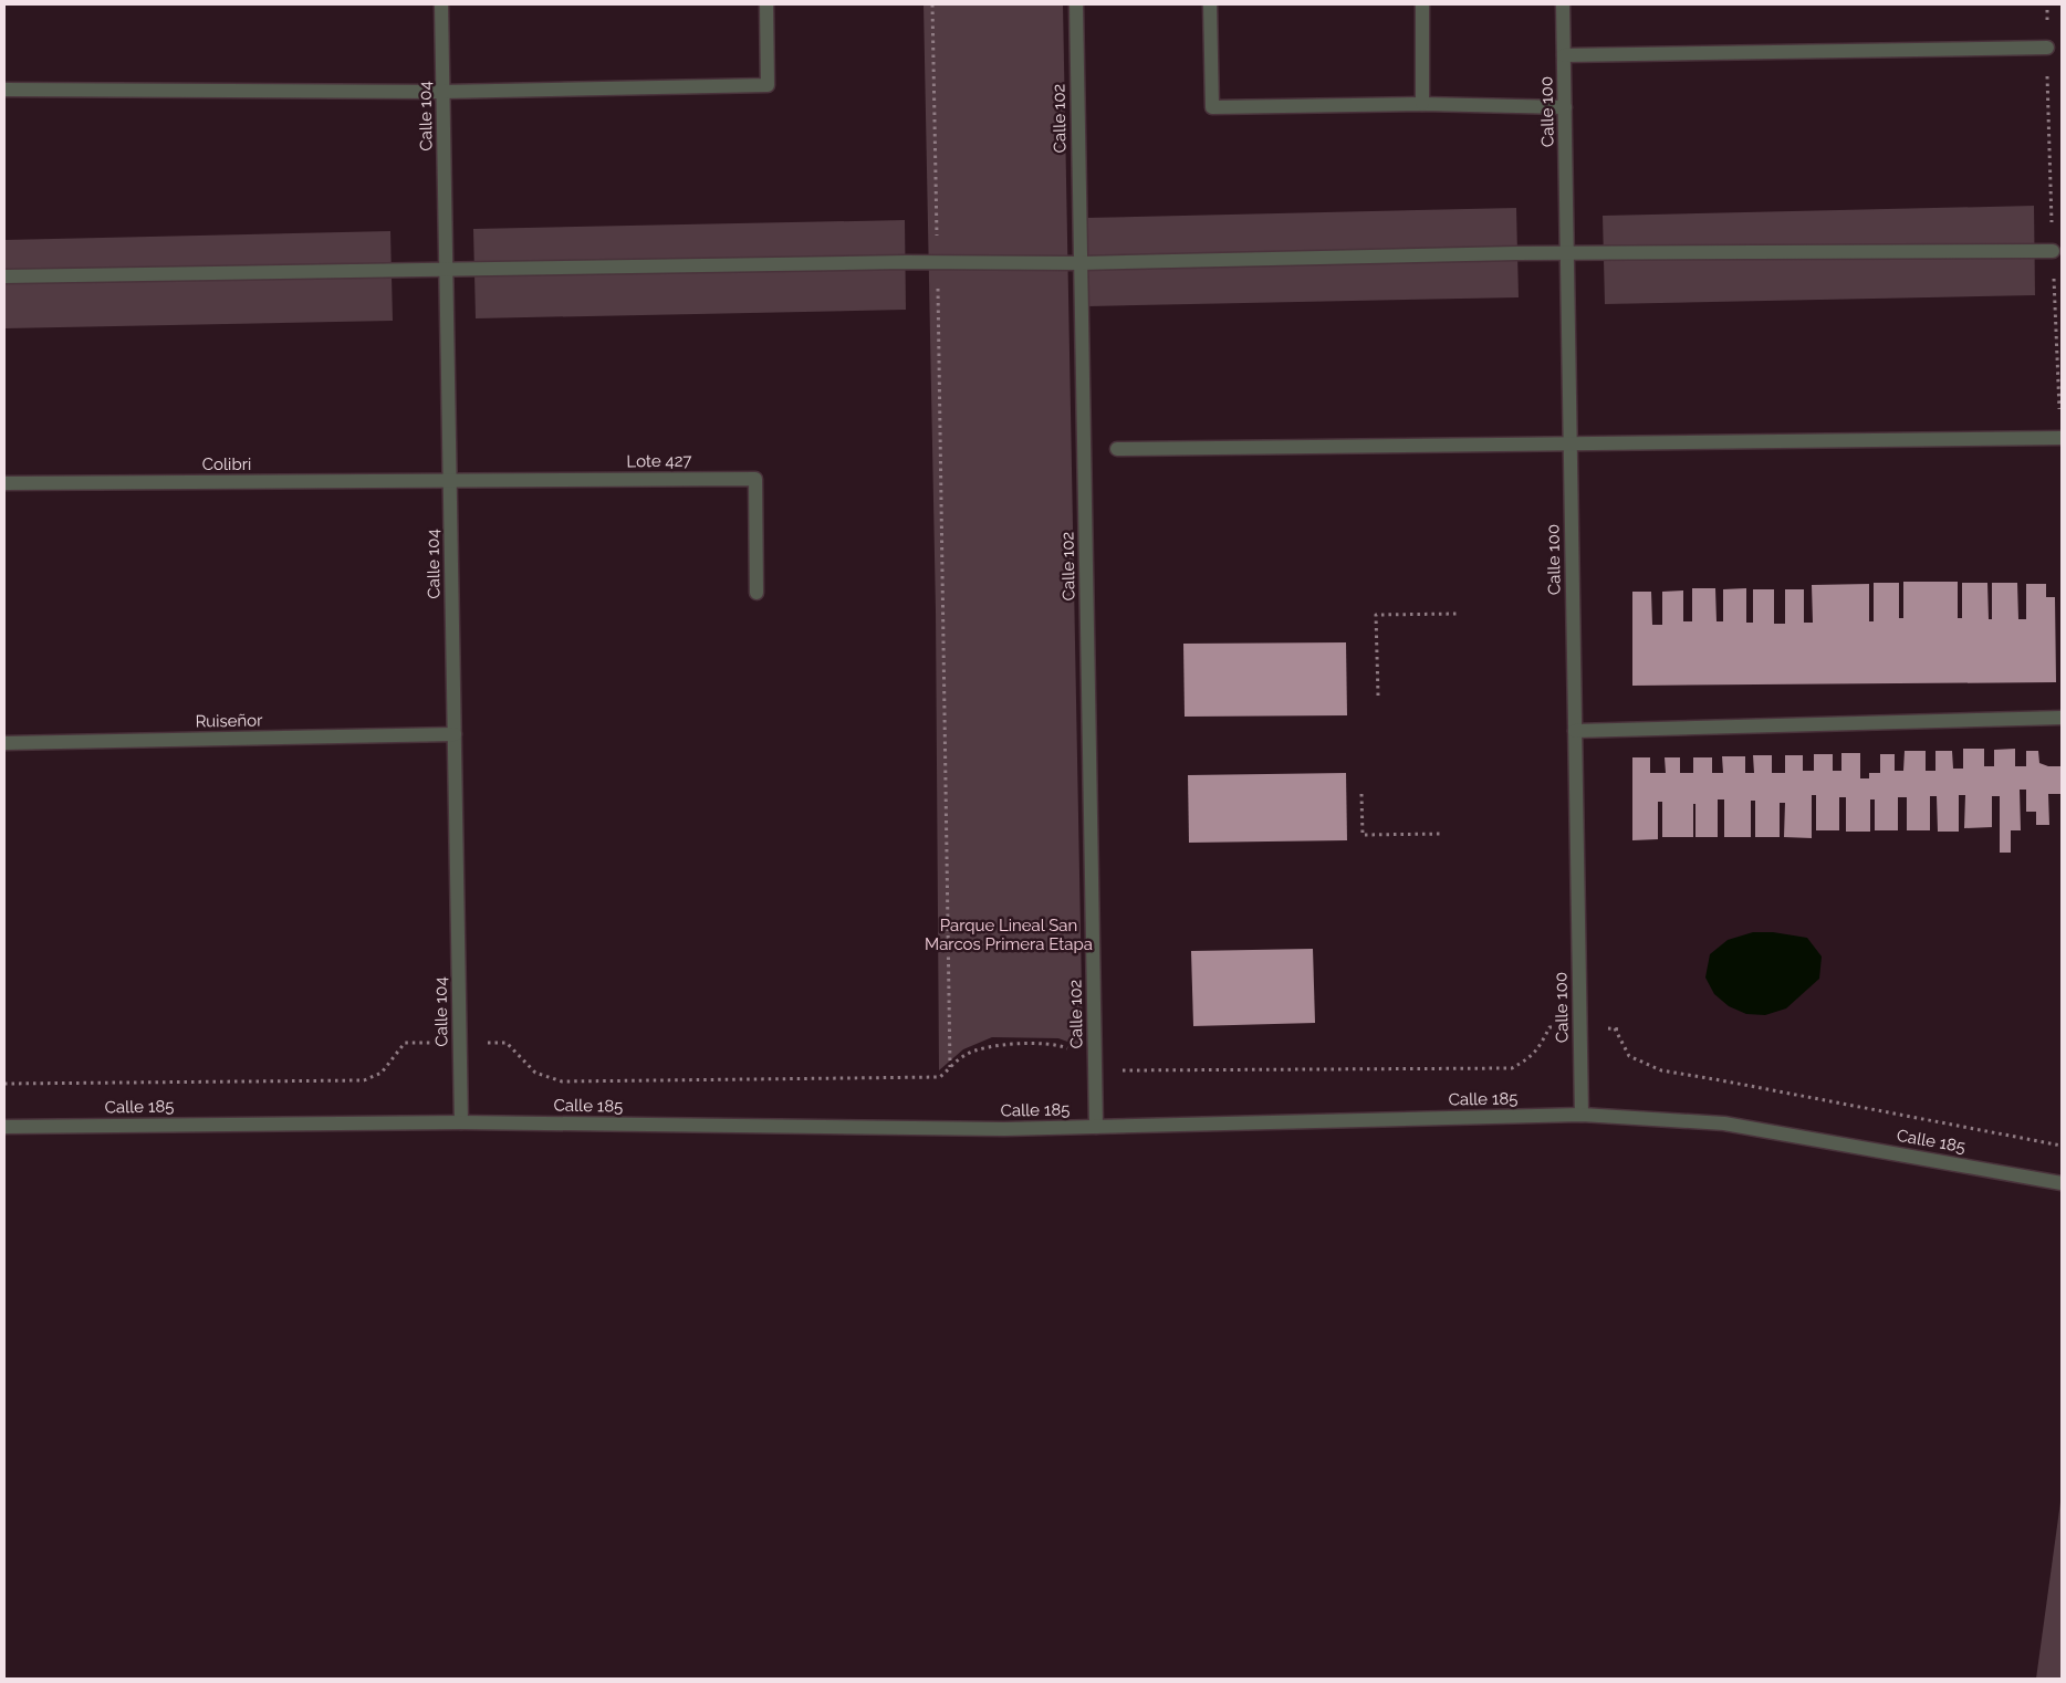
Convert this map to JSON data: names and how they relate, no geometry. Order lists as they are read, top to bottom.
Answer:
{
  "streets": {
    "street": [
      "Calle 100",
      "Calle 104",
      "Calle 102",
      "Lote 427",
      "Colibri",
      "Ruiseñor",
      "Calle 185"
    ]
  },
  "crossings": [
    ["Calle 100", "Calle 185"],
    ["Calle 104", "Lote 427"],
    ["Calle 104", "Colibri"],
    ["Calle 104", "Ruiseñor"],
    ["Calle 104", "Calle 185"],
    ["Calle 102", "Calle 185"],
    ["Lote 427", "Colibri"]
  ],
  "parks": ["Parque Lineal San Marcos Primera Etapa"]
}
